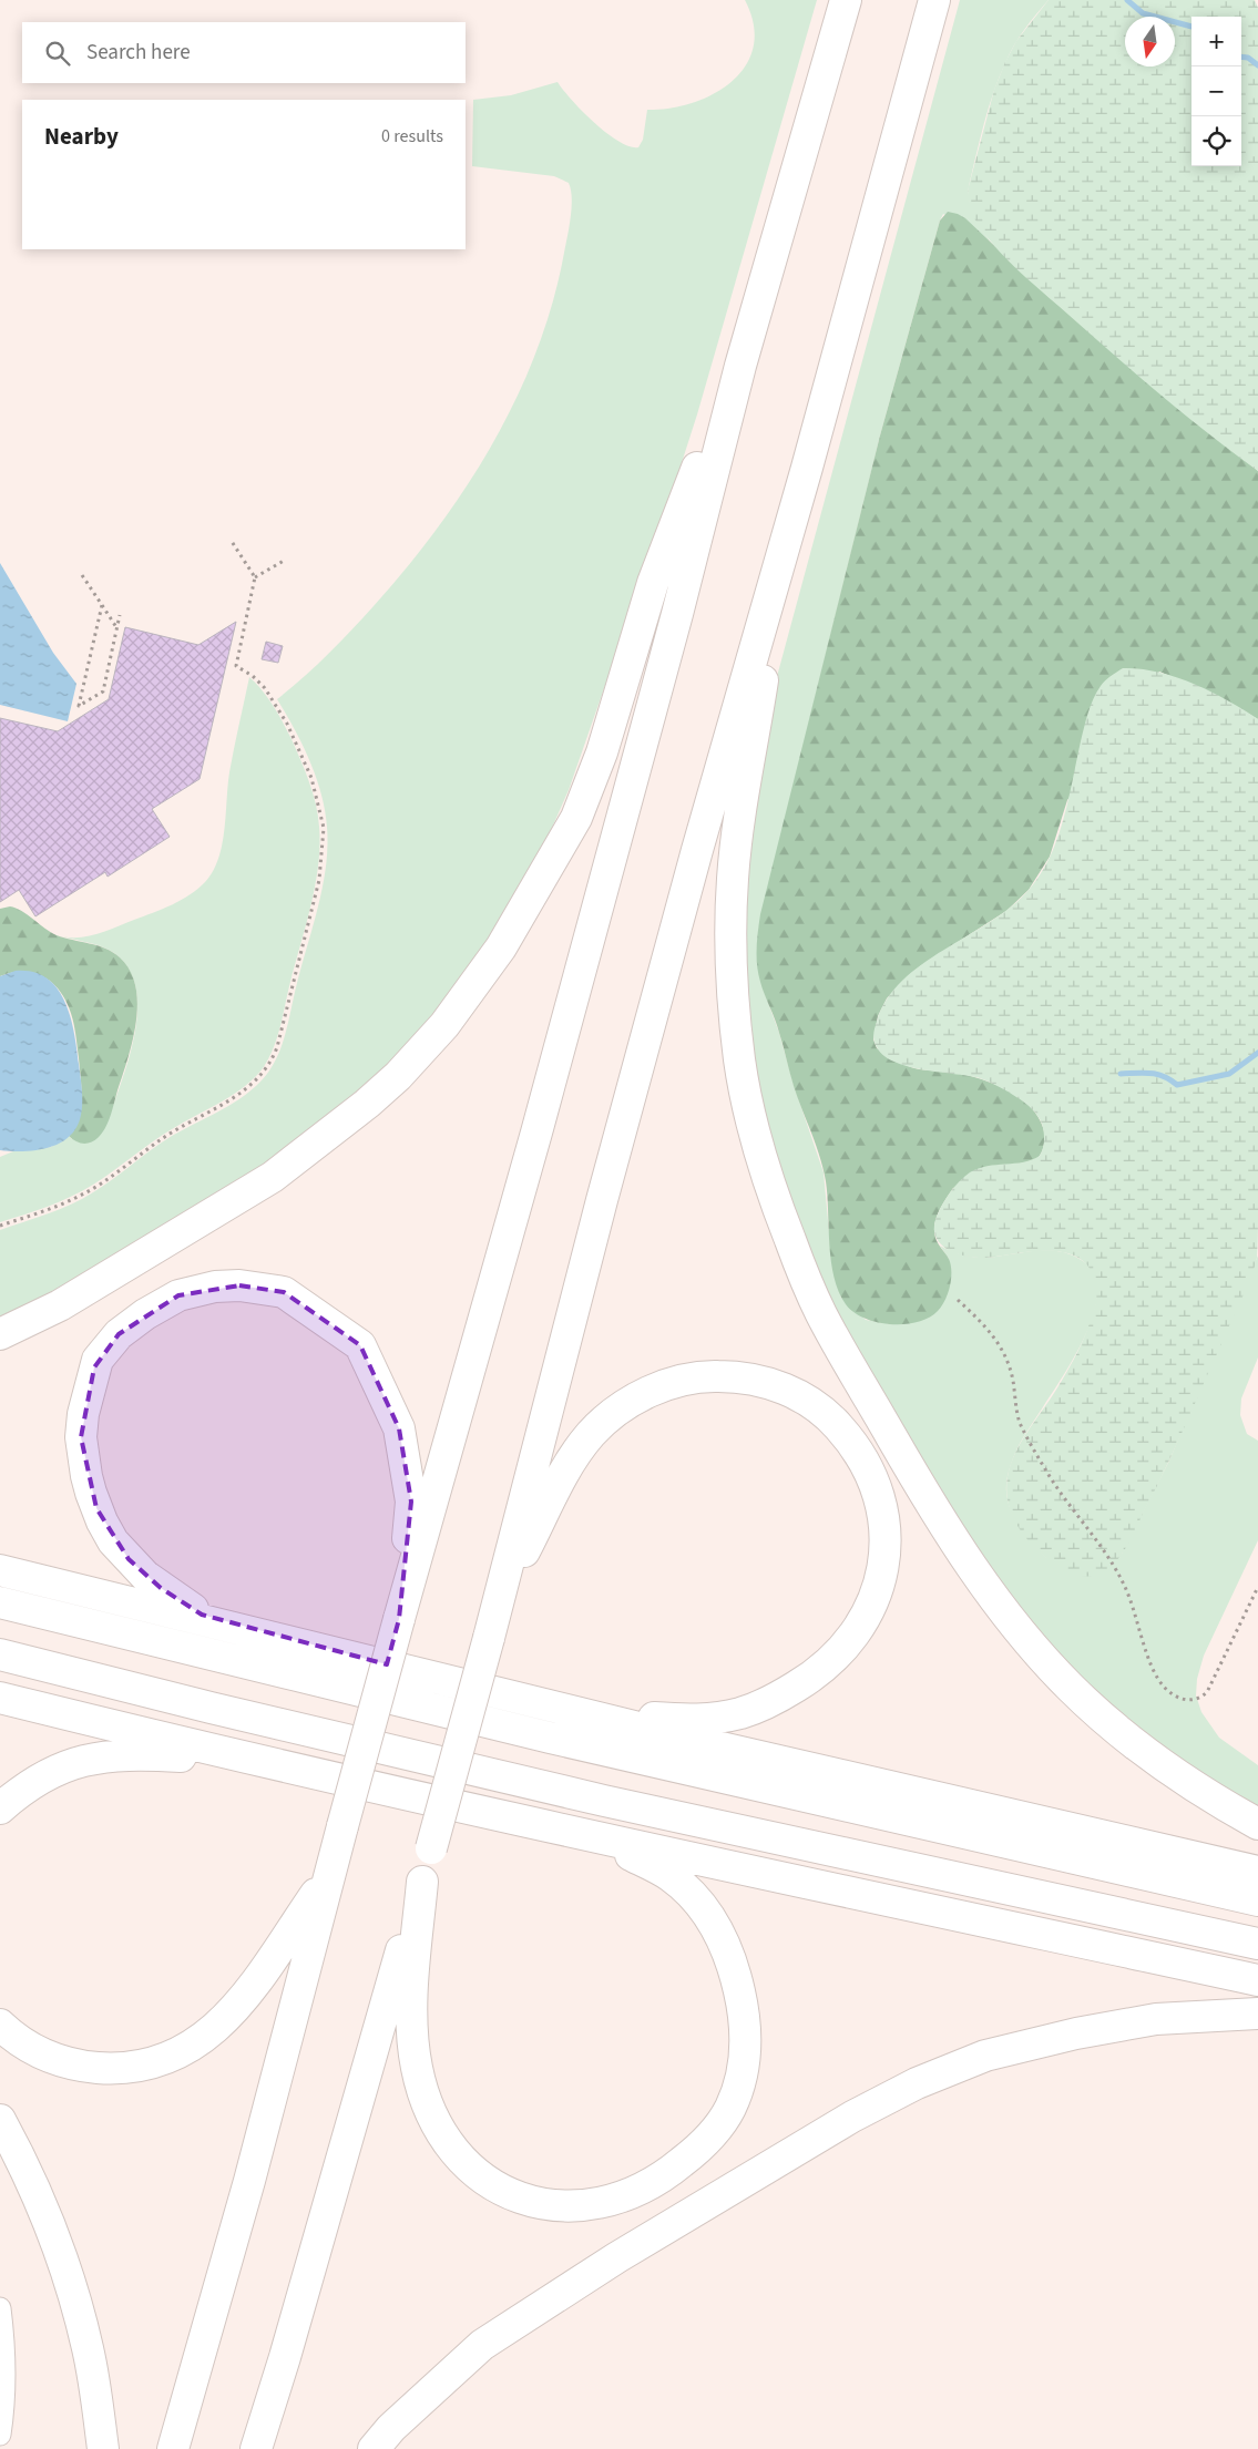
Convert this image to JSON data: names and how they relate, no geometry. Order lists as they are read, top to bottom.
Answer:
{
  "north": "bottom",
  "page": {
    "map_buttons": ["+", "−"],
    "search": "Search here",
    "heading": ["Nearby", "0 results"]
  }
}
